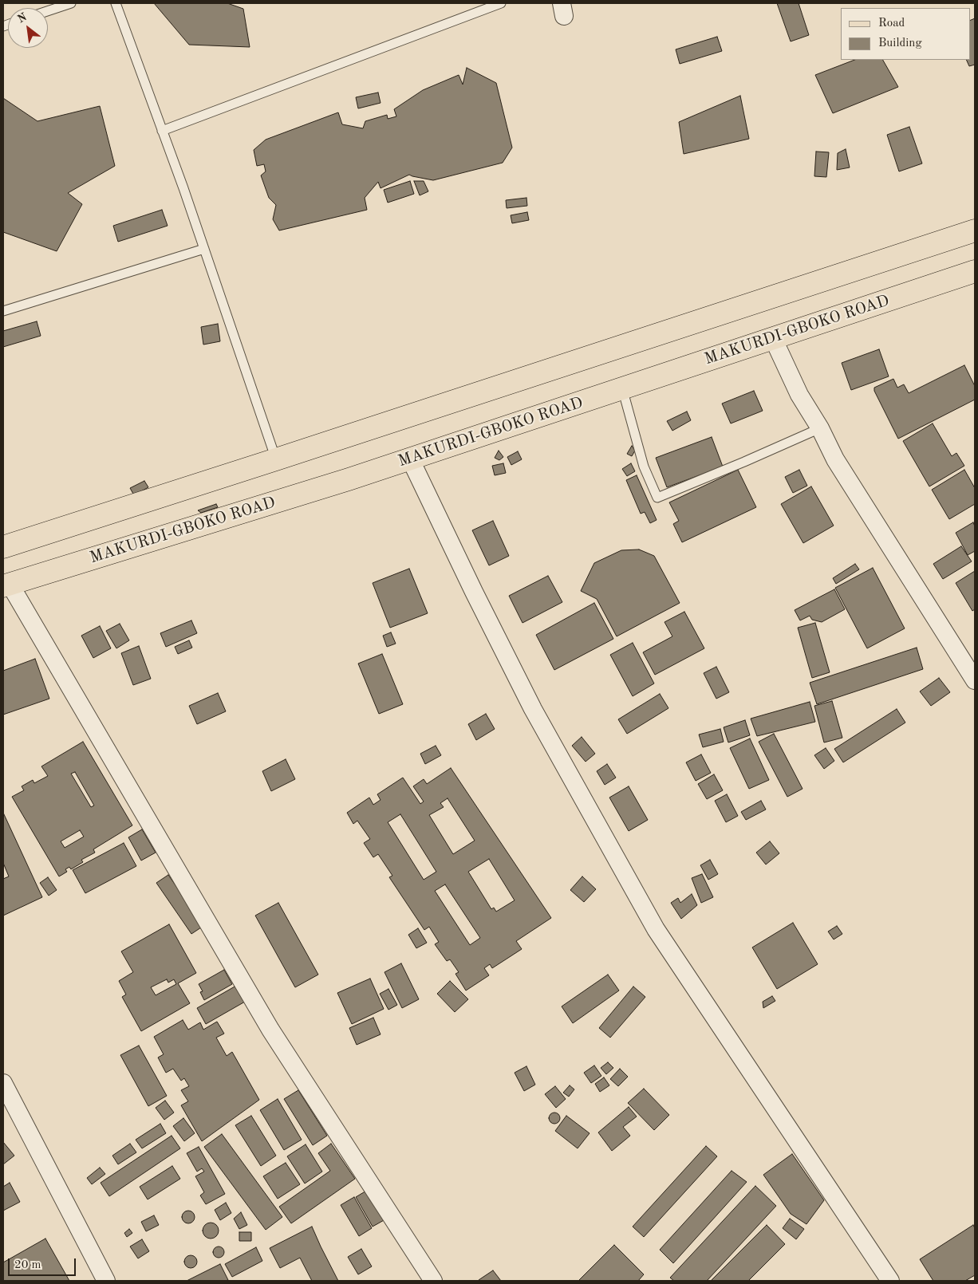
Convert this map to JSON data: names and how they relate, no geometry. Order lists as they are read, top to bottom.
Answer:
{
  "streets": {
    "main road": ["MAKURDI-GBOKO ROAD"]
  },
  "legend": ["Road", "Building"],
  "scale_bar": "20 m",
  "north": "top left"
}
